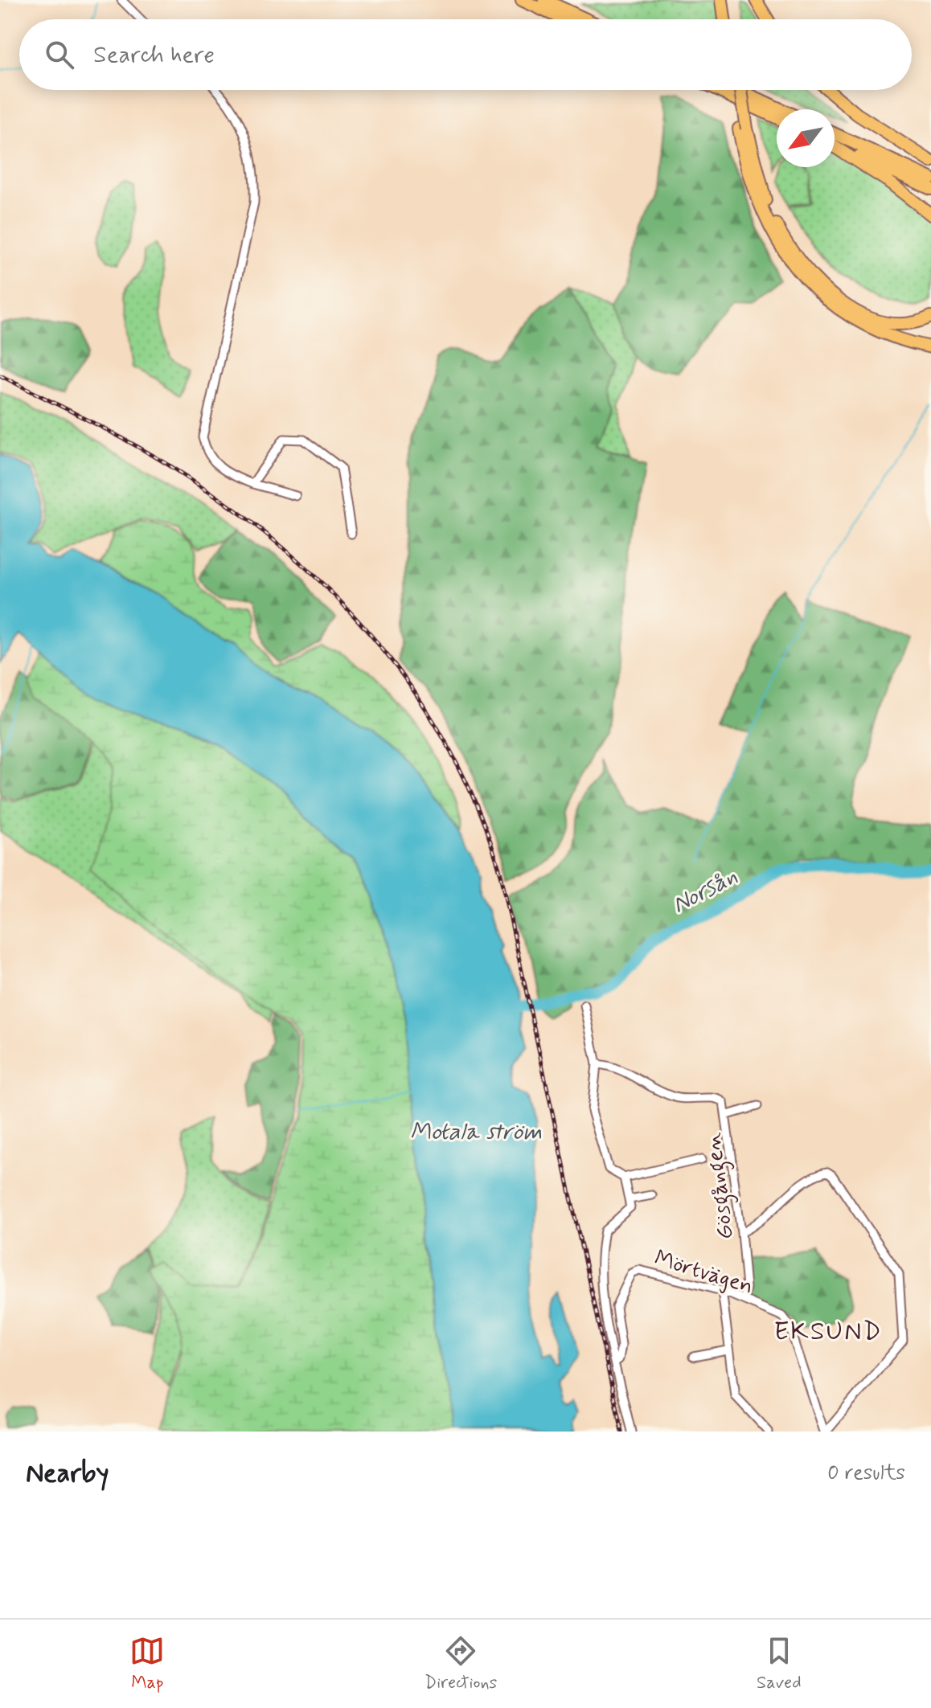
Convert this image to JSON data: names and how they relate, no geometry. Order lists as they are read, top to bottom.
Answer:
{
  "streets": {
    "street": ["Gösgången", "Mörtvägen"]
  },
  "crossings": [
    ["Gösgången", "Mörtvägen"]
  ],
  "districts": ["EKSUND"],
  "water": ["Norsån", "Motala ström"],
  "north": "bottom left",
  "page": {
    "search": "Search here",
    "heading": ["Nearby", "0 results"],
    "nav": ["Map", "Directions", "Saved"]
  }
}
